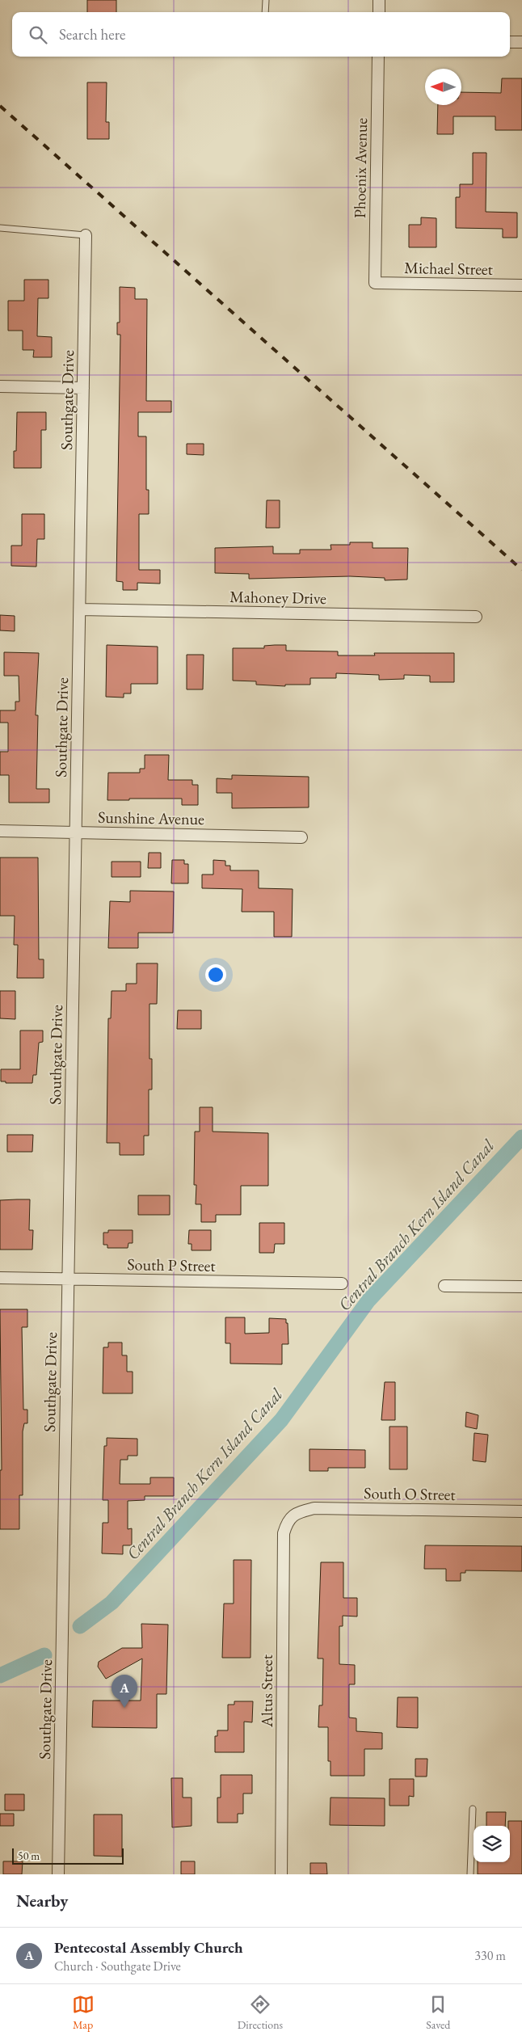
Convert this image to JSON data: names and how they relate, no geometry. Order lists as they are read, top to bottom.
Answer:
{
  "streets": {
    "street": [
      "Phoenix Avenue",
      "Michael Street",
      "Southgate Drive",
      "Mahoney Drive",
      "Sunshine Avenue",
      "South P Street",
      "South O Street",
      "Altus Street"
    ]
  },
  "crossings": [
    ["Phoenix Avenue", "Michael Street"],
    ["Southgate Drive", "Mahoney Drive"],
    ["Southgate Drive", "Sunshine Avenue"],
    ["Southgate Drive", "South P Street"],
    ["South O Street", "Altus Street"]
  ],
  "water": ["Central Branch Kern Island Canal"],
  "scale_bar": "50 m",
  "north": "left",
  "page": {
    "search": "Search here",
    "pins": "A",
    "scale": "50 m",
    "heading": "Nearby",
    "list": [
      {
        "mark": "A",
        "name": "Pentecostal Assembly Church",
        "note": "Church · Southgate Drive",
        "value": "330 m"
      }
    ],
    "nav": ["Map", "Directions", "Saved"]
  }
}
